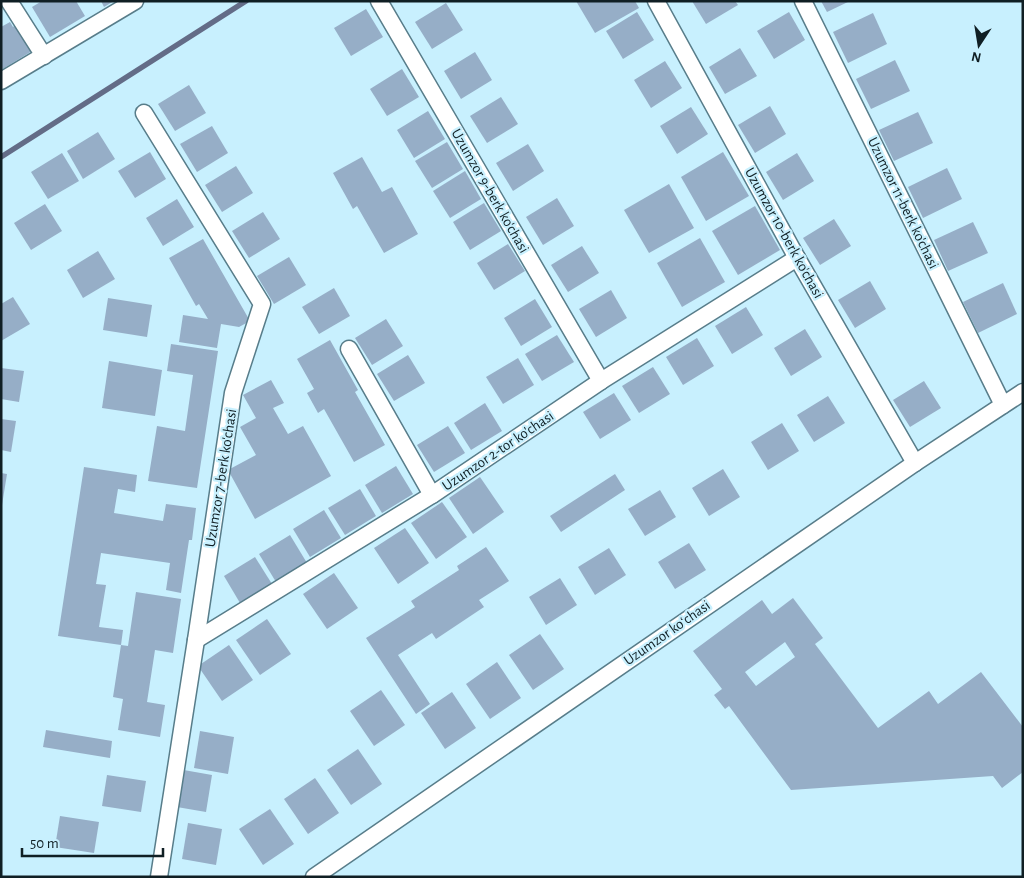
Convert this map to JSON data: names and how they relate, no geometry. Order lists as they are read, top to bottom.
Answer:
{
  "streets": {
    "street": [
      "Uzumzor 9-berk ko'chasi",
      "Uzumzor 11-berk ko'chasi",
      "Uzumzor 10-berk ko'chasi",
      "Uzumzor 2-tor ko'chasi",
      "Uzumzor 7-berk ko'chasi",
      "Uzumzor koʻchasi"
    ]
  },
  "crossings": [
    ["Uzumzor 9-berk ko'chasi", "Uzumzor 2-tor ko'chasi"],
    ["Uzumzor 11-berk ko'chasi", "Uzumzor koʻchasi"],
    ["Uzumzor 10-berk ko'chasi", "Uzumzor 2-tor ko'chasi"],
    ["Uzumzor 10-berk ko'chasi", "Uzumzor koʻchasi"],
    ["Uzumzor 2-tor ko'chasi", "Uzumzor 7-berk ko'chasi"]
  ],
  "scale_bar": "50 m",
  "north": "bottom"
}
